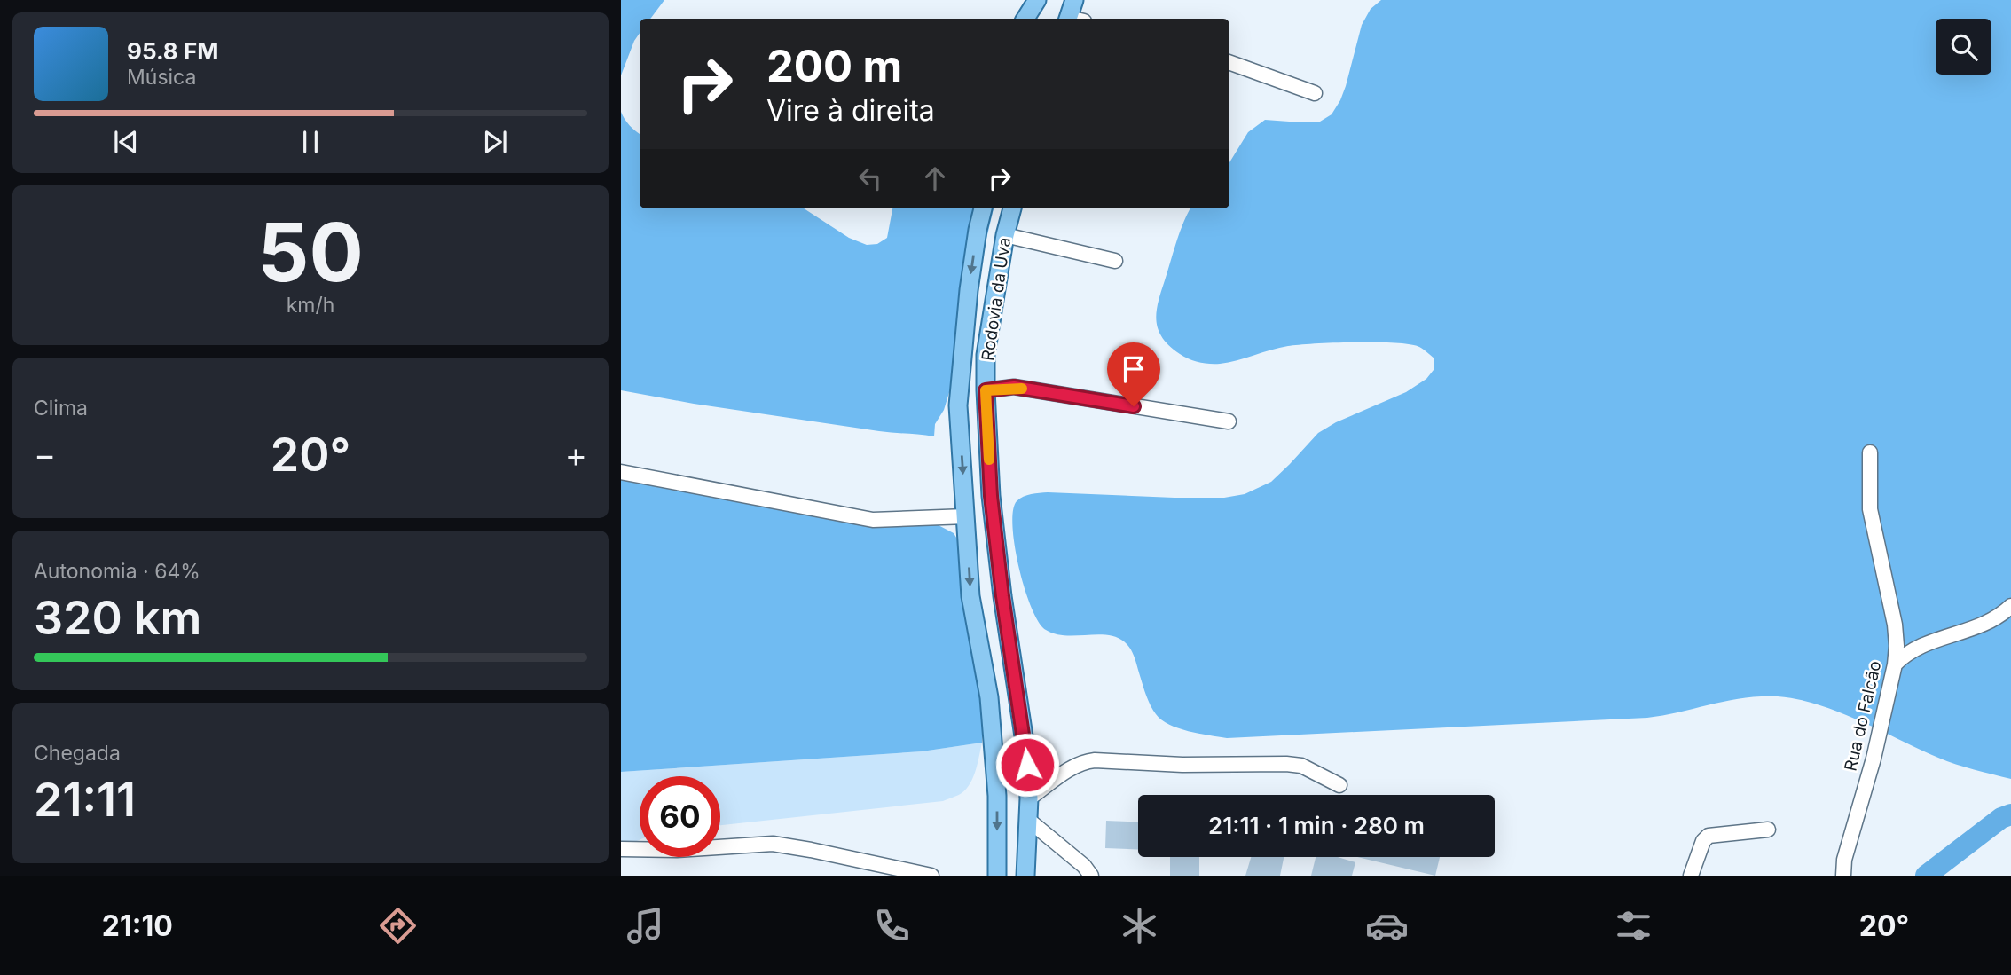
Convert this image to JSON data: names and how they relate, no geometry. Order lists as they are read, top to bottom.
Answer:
{
  "streets": {
    "main road": ["Rodovia da Uva"],
    "street": ["Rua do Falcão"]
  },
  "page": {
    "turn": ["200 m", "Vire à direita"],
    "song": ["95.8 FM", "Música"],
    "tile": [
      ["50", "km/h"],
      "Clima",
      ["Autonomia · 64%", "320 km"],
      ["Chegada", "21:11"]
    ],
    "heat": ["−", "20°", "+"],
    "limit": "60",
    "trip": "21:11 · 1 min · 280 m",
    "tabs": ["21:10", "20°"]
  }
}
